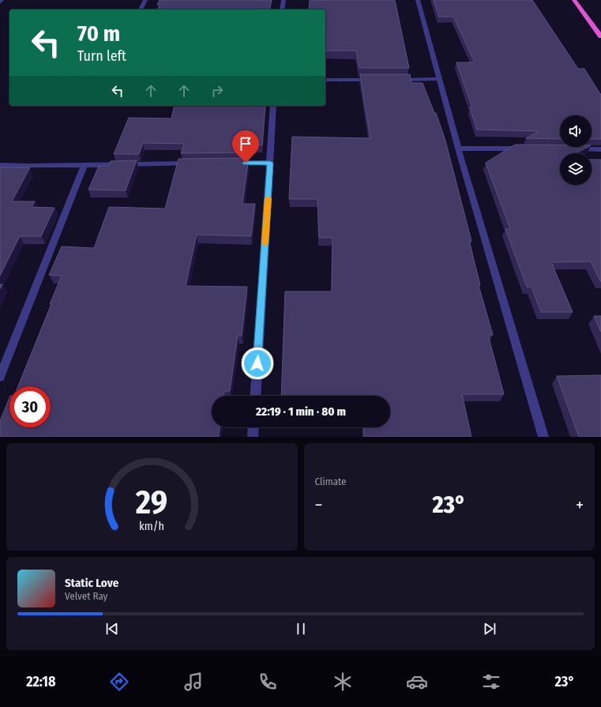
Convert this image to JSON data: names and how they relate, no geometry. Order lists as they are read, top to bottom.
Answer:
{
  "page": {
    "turn": ["70 m", "Turn left"],
    "limit": "30",
    "trip": "22:19 · 1 min · 80 m",
    "tile": "Climate",
    "heat": ["−", "23°", "+"],
    "song": ["Static Love", "Velvet Ray"],
    "tabs": ["22:18", "23°"],
    "gauge": ["29", "km/h"]
  }
}
